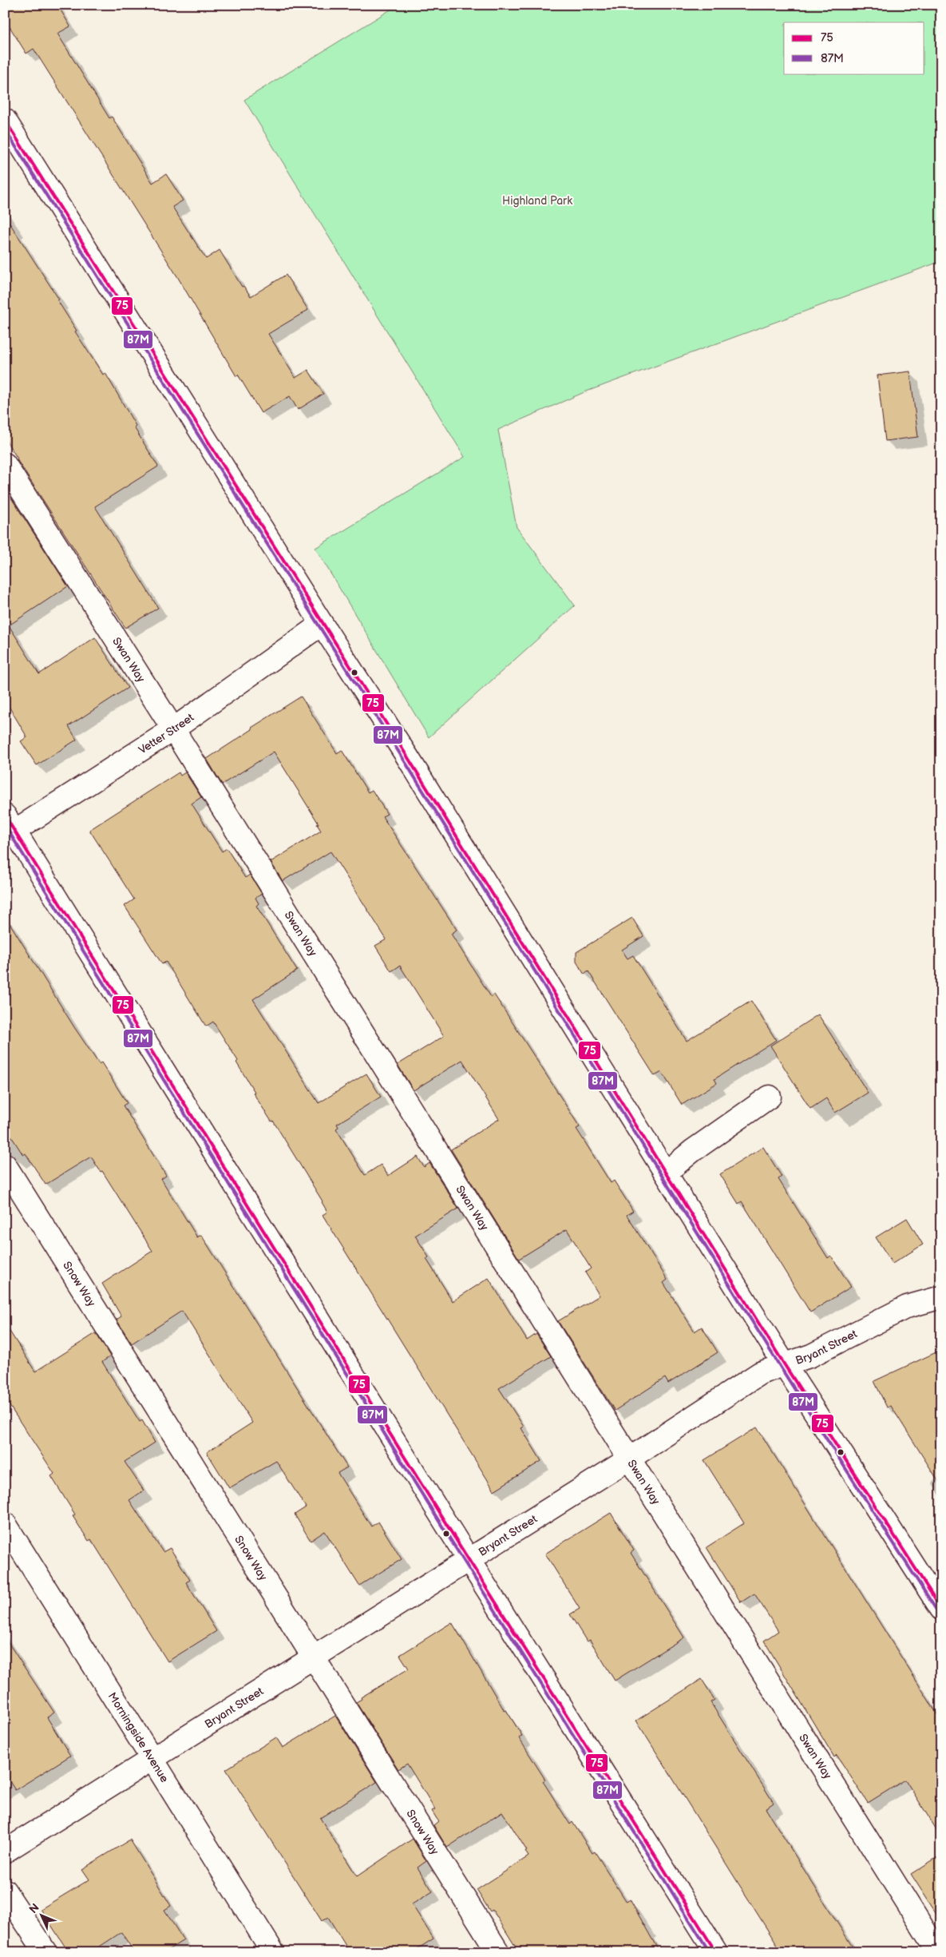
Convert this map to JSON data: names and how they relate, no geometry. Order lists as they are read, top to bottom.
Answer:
{
  "streets": {
    "street": [
      "Swan Way",
      "Vetter Street",
      "Snow Way",
      "Bryant Street",
      "Morningside Avenue"
    ]
  },
  "crossings": [
    ["Swan Way", "Vetter Street"],
    ["Swan Way", "Bryant Street"],
    ["Snow Way", "Bryant Street"],
    ["Bryant Street", "Morningside Avenue"]
  ],
  "parks": ["Highland Park"],
  "lines": ["transit line 75", "transit line 87M"],
  "legend": ["75", "87M"],
  "north": "top left"
}
